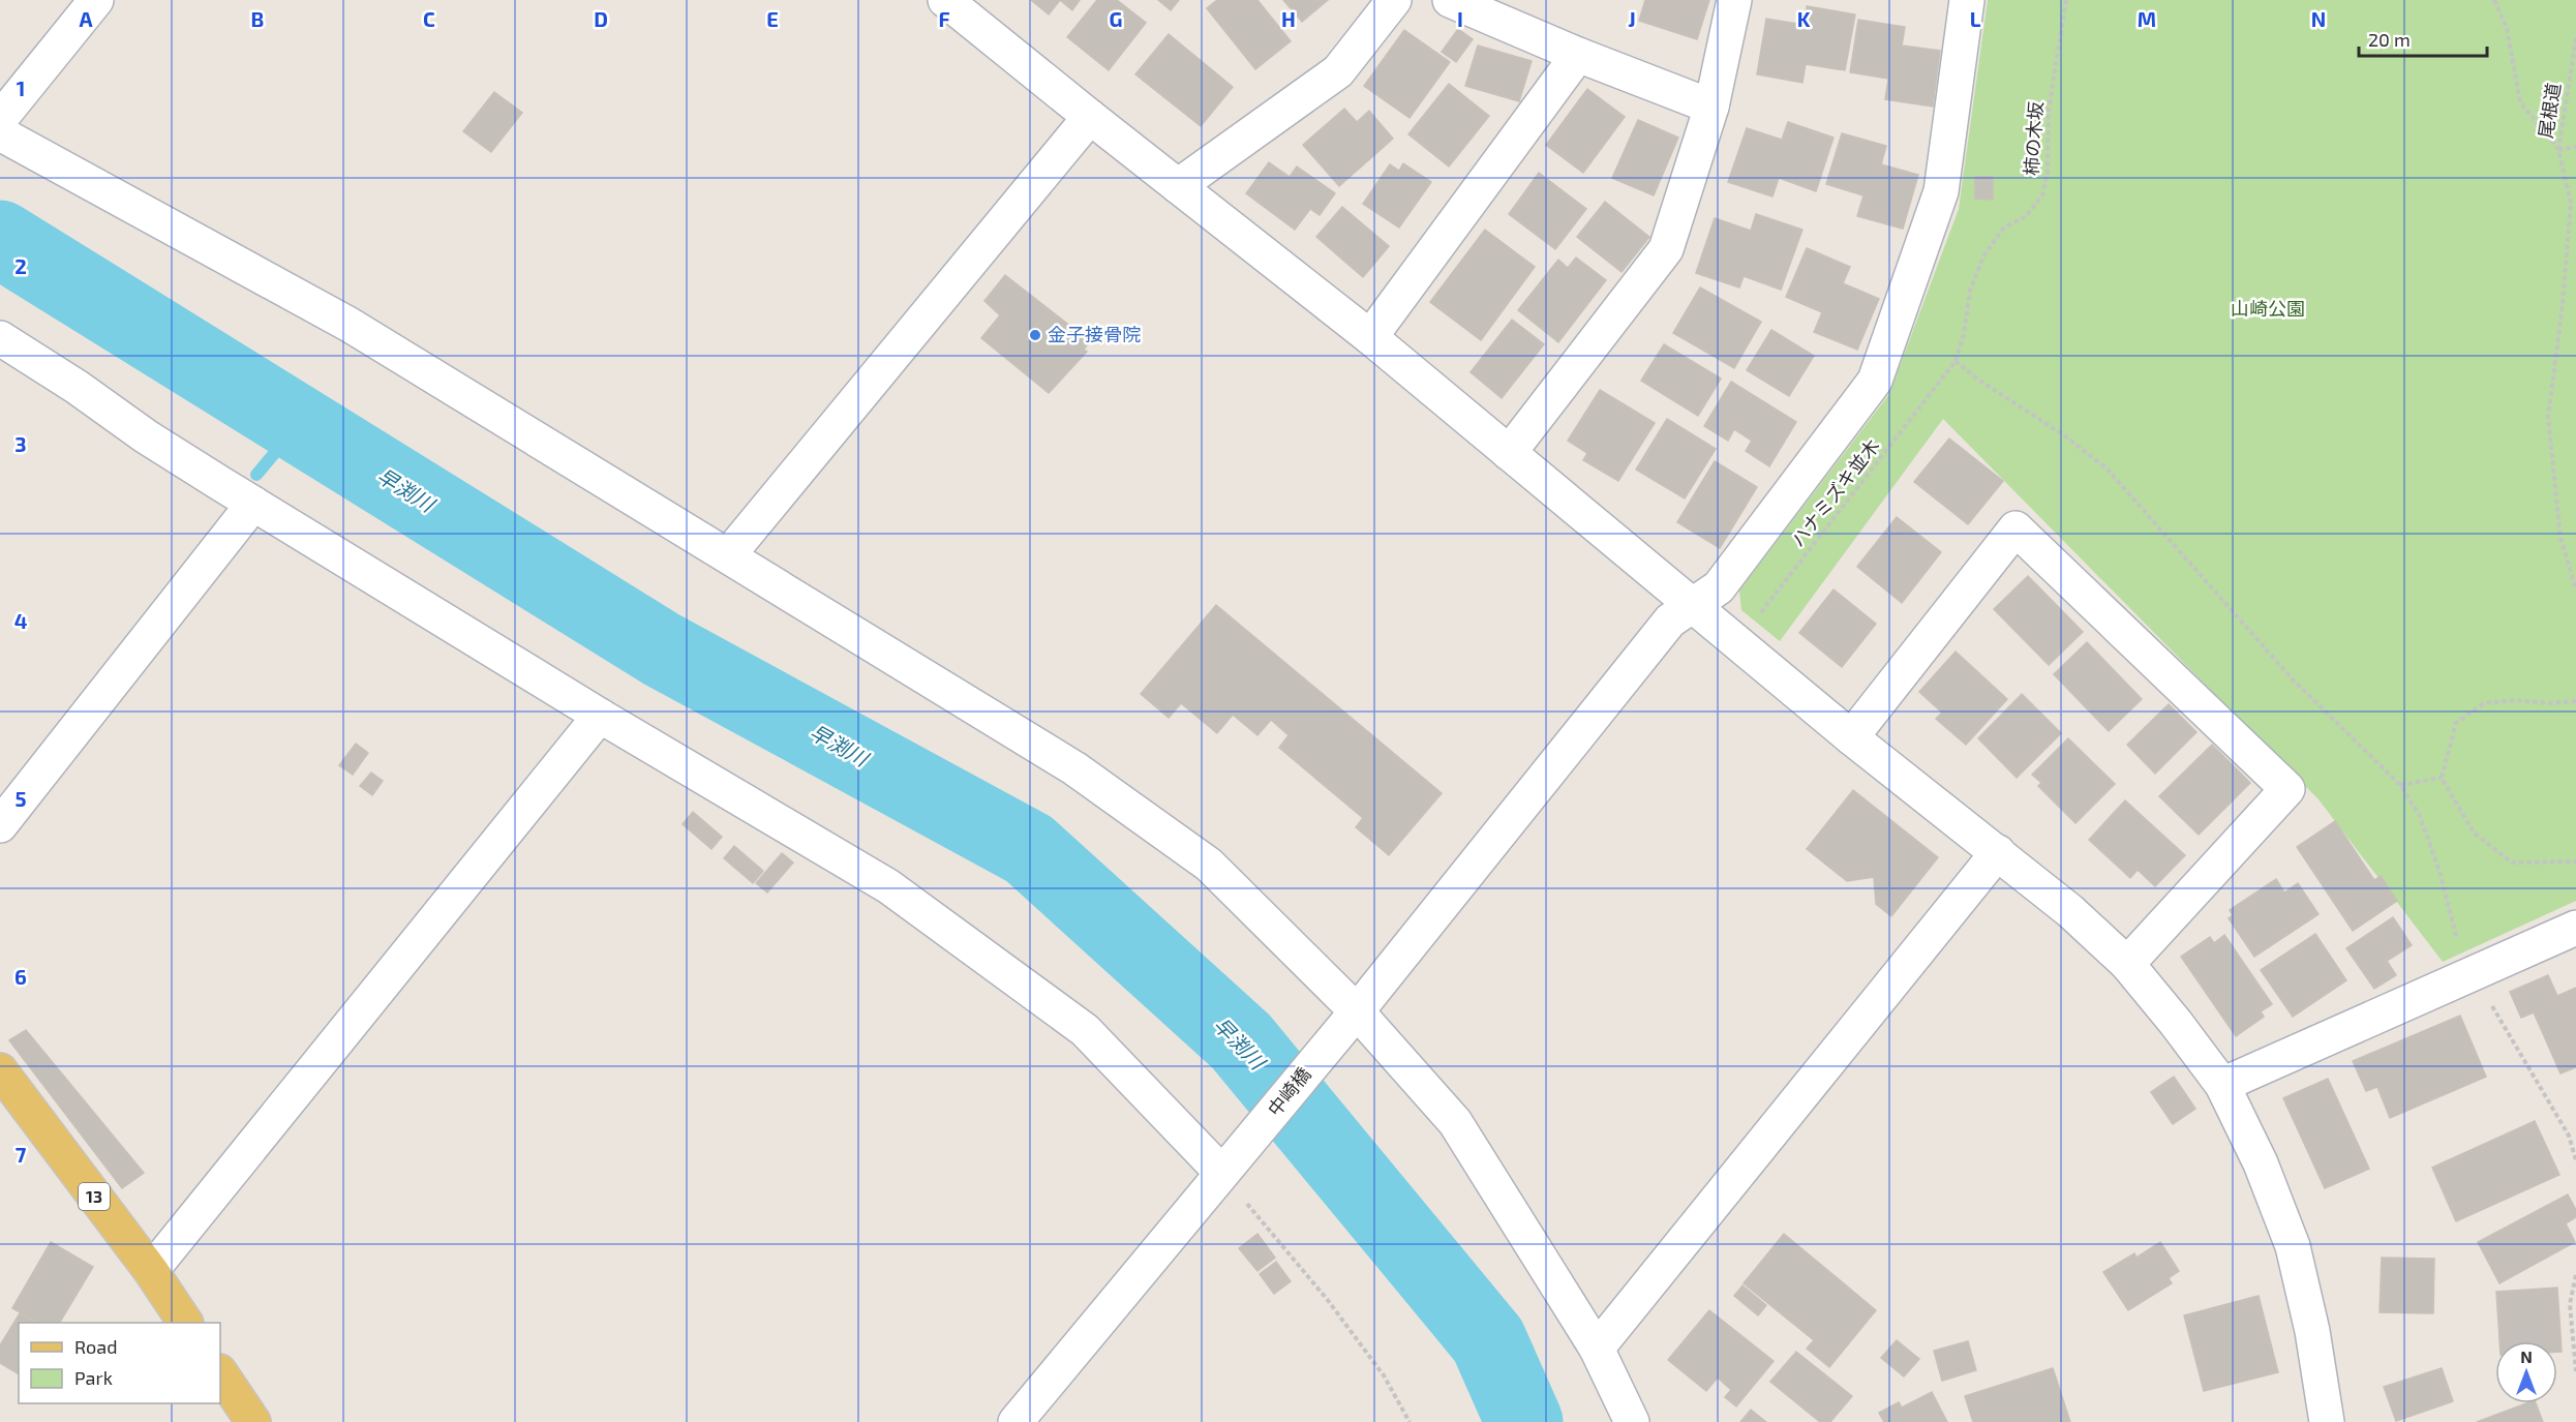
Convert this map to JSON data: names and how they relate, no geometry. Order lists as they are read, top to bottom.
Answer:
{
  "streets": {
    "main road": ["13"],
    "street": ["中崎橋"],
    "path": ["尾根道", "柿の木坂", "ハナミズキ並木"]
  },
  "crossings": [
    ["柿の木坂", "ハナミズキ並木"]
  ],
  "water": ["早渕川"],
  "parks": ["山崎公園"],
  "places": ["金子接骨院"],
  "legend": ["Road", "Park"],
  "scale_bar": "20 m",
  "north": "top",
  "grid": {
    "columns": [
      "A",
      "B",
      "C",
      "D",
      "E",
      "F",
      "G",
      "H",
      "I",
      "J",
      "K",
      "L",
      "M",
      "N"
    ],
    "rows": [
      "1",
      "2",
      "3",
      "4",
      "5",
      "6",
      "7"
    ]
  }
}
